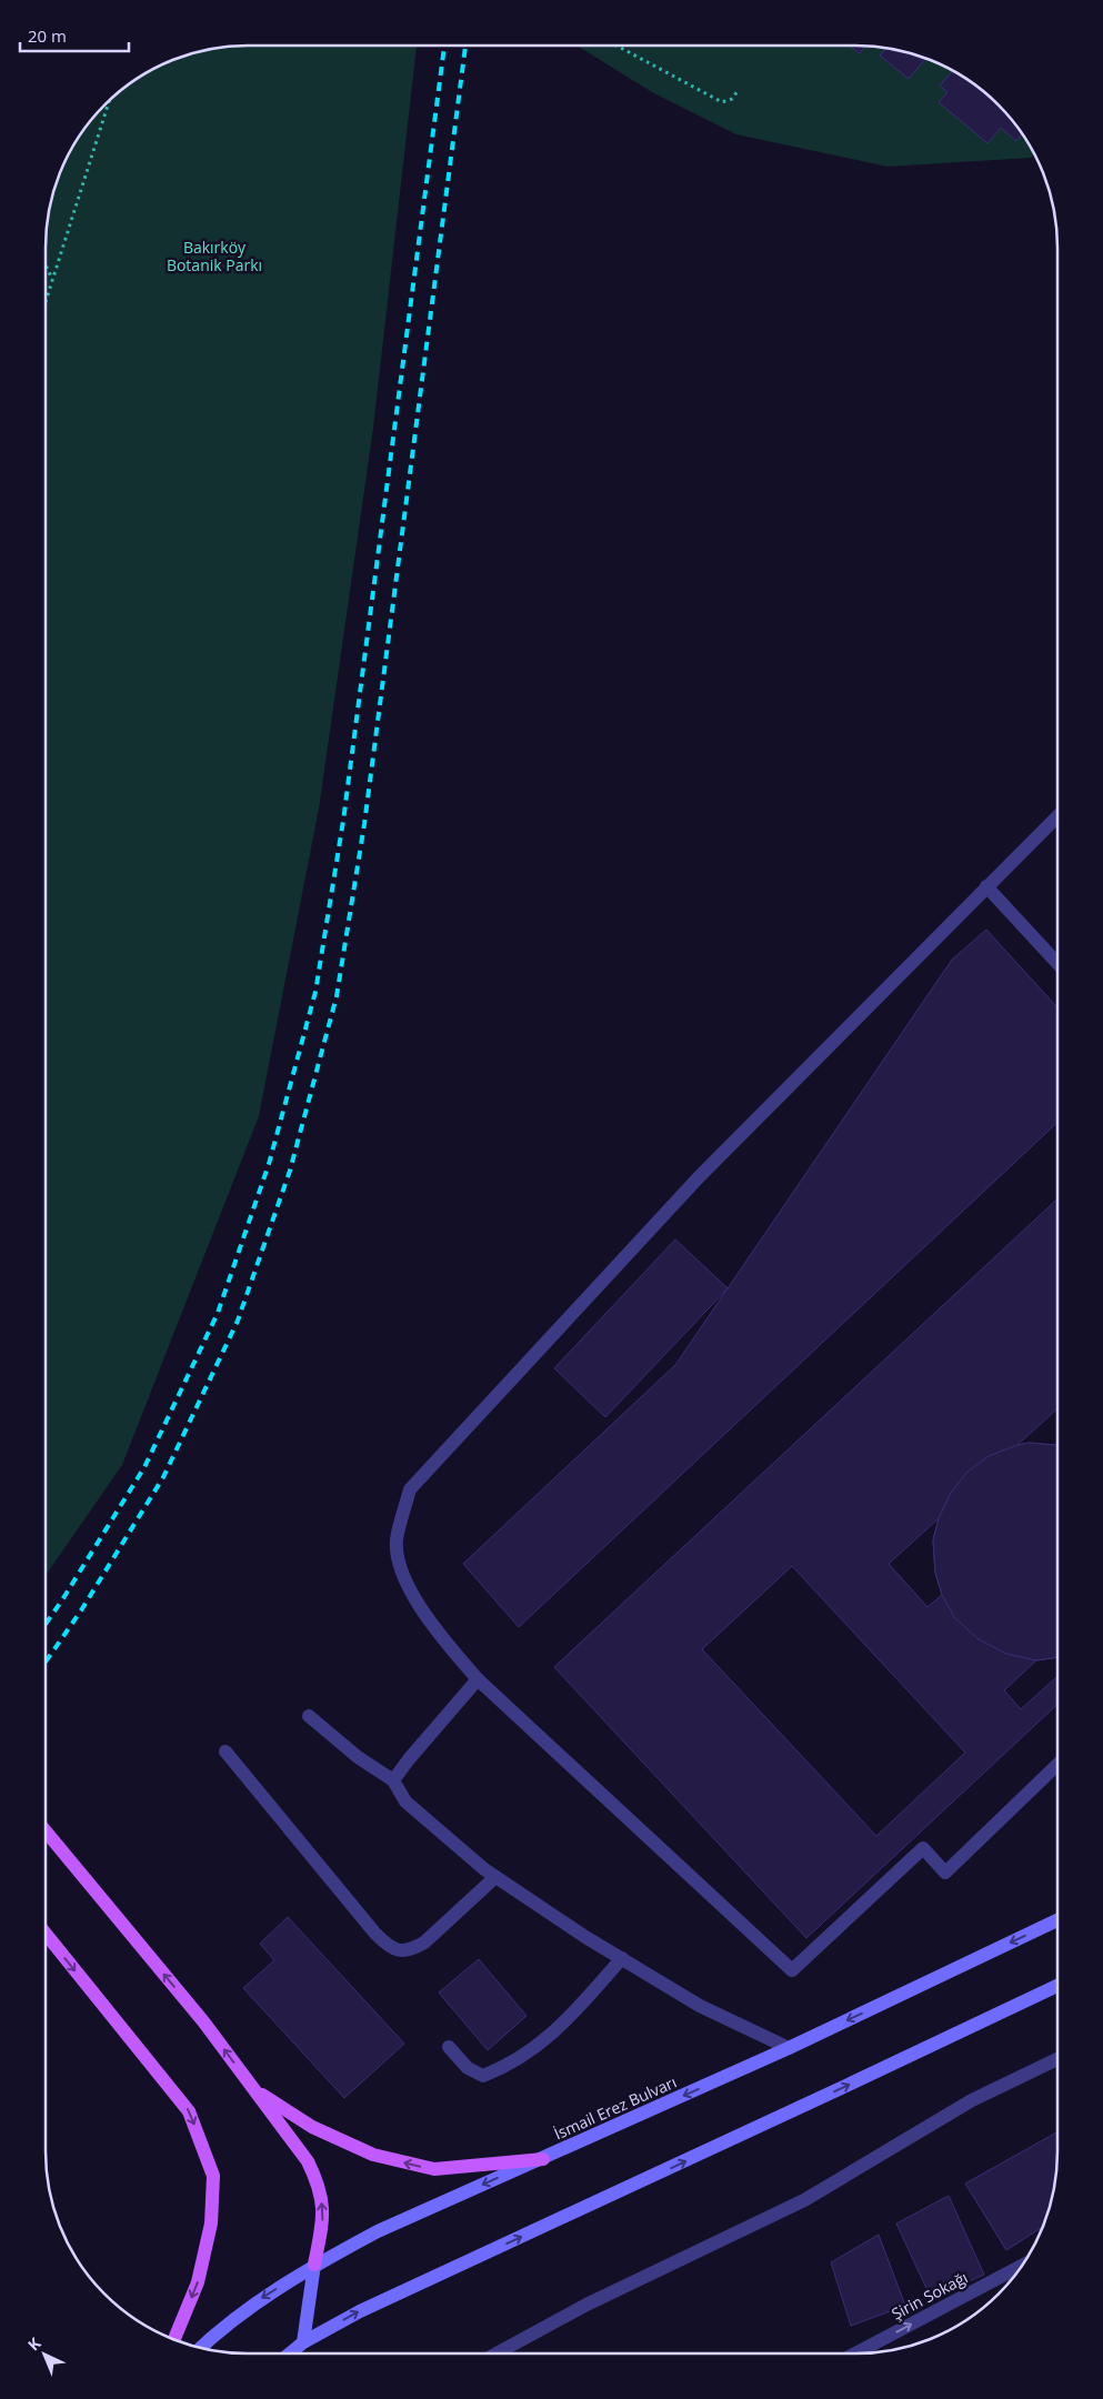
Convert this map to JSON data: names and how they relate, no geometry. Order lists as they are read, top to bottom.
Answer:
{
  "streets": {
    "street": ["İsmail Erez Bulvarı", "Şirin Sokağı"]
  },
  "one_way": ["Şirin Sokağı"],
  "parks": ["Bakırköy Botanik Parkı"],
  "scale_bar": "20 m",
  "north": "top left"
}
